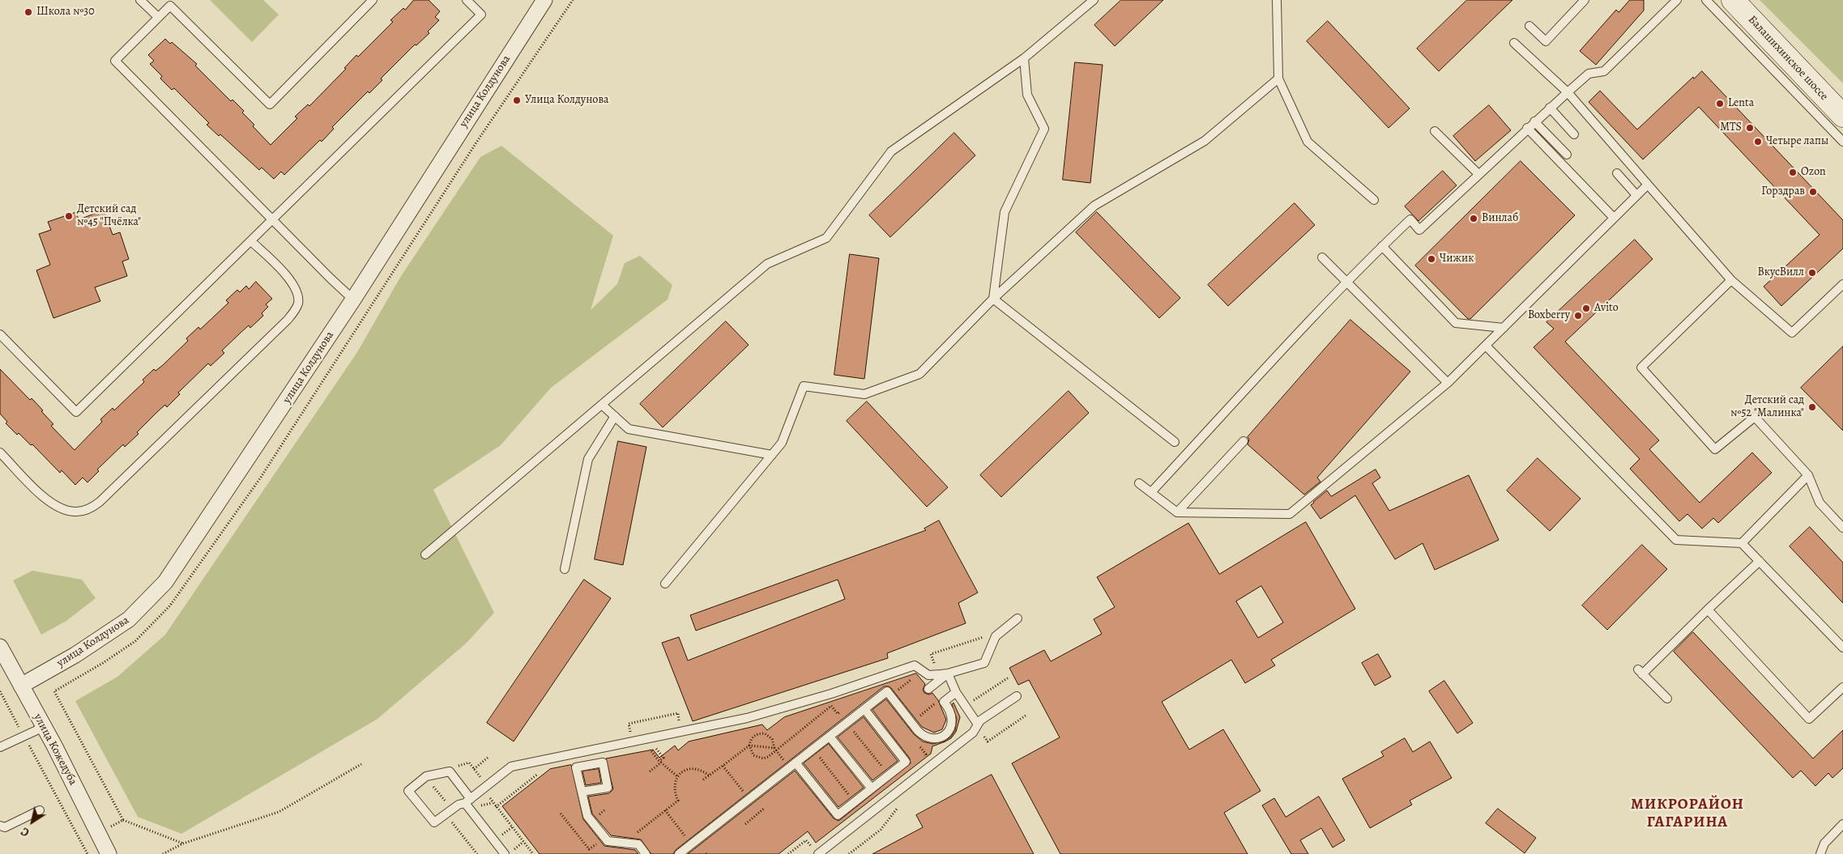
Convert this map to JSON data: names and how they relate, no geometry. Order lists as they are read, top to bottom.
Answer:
{
  "streets": {
    "main road": ["Балашихинское шоссе"],
    "street": ["улица Колдунова", "улица Кожедуба"]
  },
  "crossings": [
    ["улица Колдунова", "улица Кожедуба"]
  ],
  "districts": ["МИКРОРАЙОН ГАГАРИНА"],
  "places": [
    "Школа №30",
    "Улица Колдунова",
    "Lenta",
    "MTS",
    "Четыре лапы",
    "Ozon",
    "Горздрав",
    "Детский сад №45 \"Пчёлка\"",
    "Винлаб",
    "Чижик",
    "ВкусВилл",
    "Avito",
    "Boxberry",
    "Детский сад №52 \"Малинка\""
  ],
  "north": "bottom left"
}
